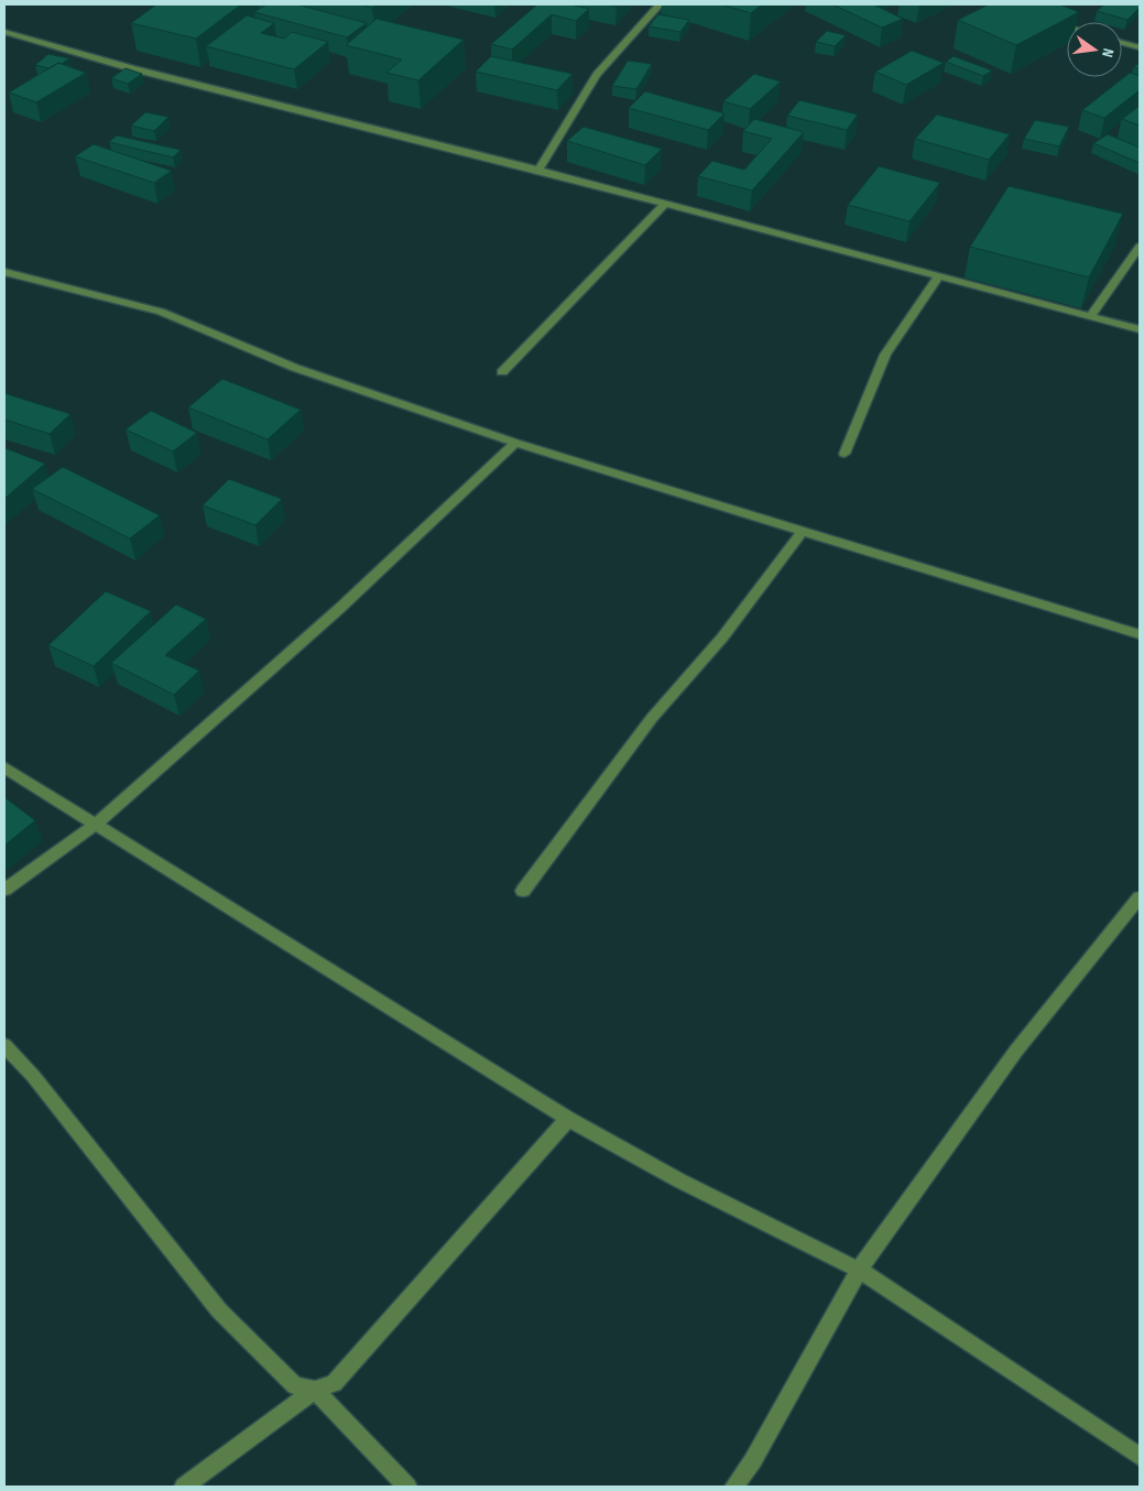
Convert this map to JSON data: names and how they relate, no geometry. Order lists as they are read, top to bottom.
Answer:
{
  "north": "right"
}
